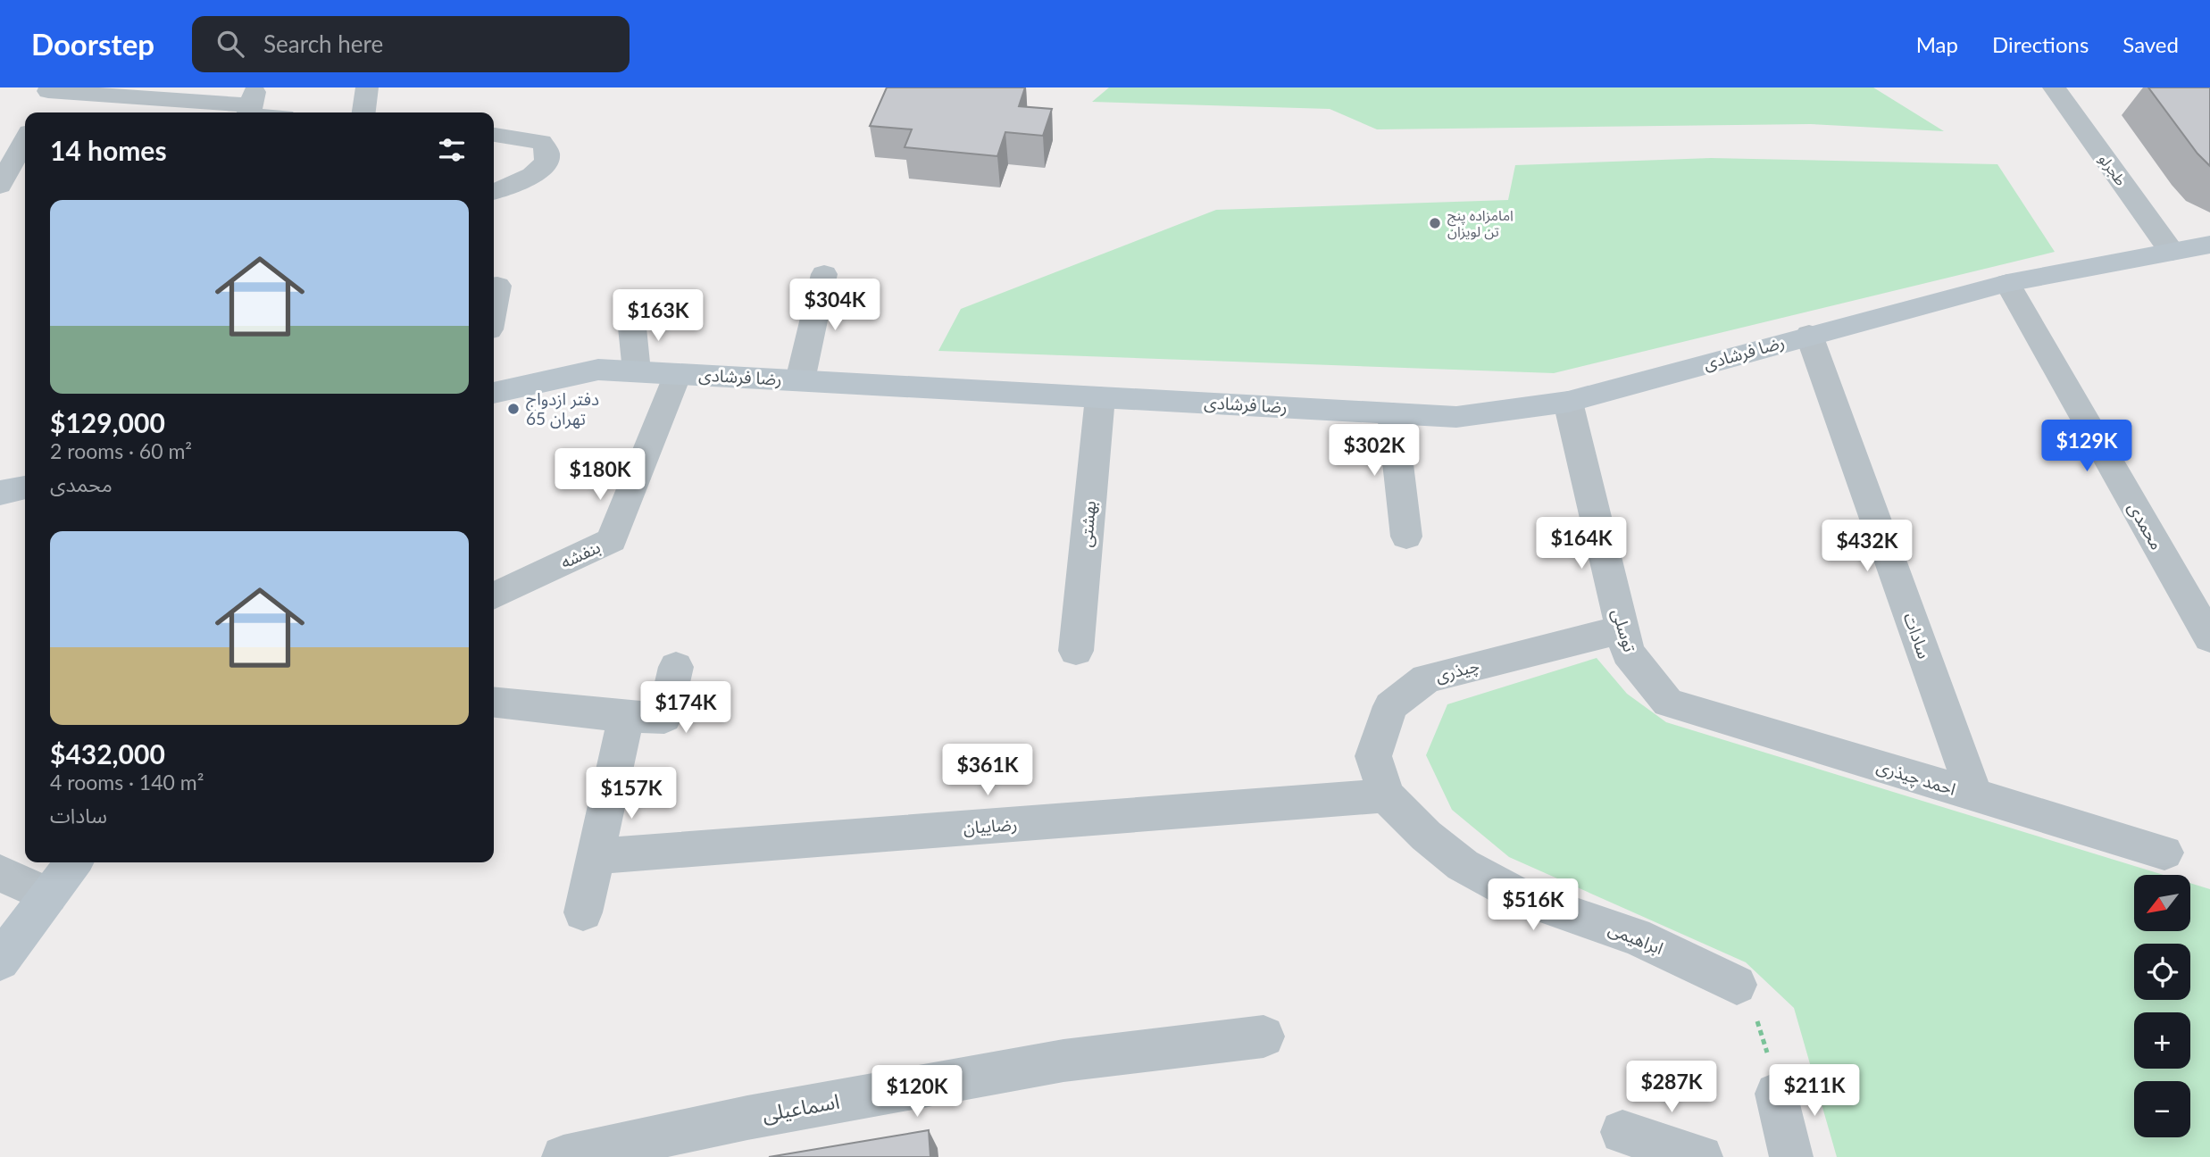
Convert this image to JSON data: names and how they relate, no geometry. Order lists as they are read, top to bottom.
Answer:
{
  "streets": {
    "main road": ["رضا فرشادی"],
    "street": [
      "طجرلو",
      "بهشتی",
      "محمدی",
      "بنفشه",
      "توسلی",
      "سادات",
      "چیذری",
      "احمد چیذری",
      "رضاییان",
      "ابراهیمی",
      "اسماعیلی"
    ]
  },
  "crossings": [
    ["طجرلو", "رضا فرشادی"],
    ["رضا فرشادی", "بهشتی"],
    ["رضا فرشادی", "محمدی"],
    ["رضا فرشادی", "بنفشه"],
    ["رضا فرشادی", "توسلی"],
    ["رضا فرشادی", "سادات"],
    ["توسلی", "چیذری"],
    ["توسلی", "احمد چیذری"],
    ["سادات", "احمد چیذری"],
    ["چیذری", "رضاییان"],
    ["چیذری", "ابراهیمی"],
    ["رضاییان", "ابراهیمی"]
  ],
  "places": ["امامزاده پنج تن لویزان", "دفتر ازدواج 65 تهران"],
  "north": "bottom left",
  "page": {
    "header": "Doorstep",
    "search": "Search here",
    "nav": ["Map", "Directions", "Saved"],
    "heading": "14 homes",
    "list": [
      {
        "name": "$129,000",
        "note": "2 rooms · 60 m² · محمدی"
      },
      {
        "name": "$432,000",
        "note": "4 rooms · 140 m² · سادات"
      }
    ],
    "price": [
      "$304K",
      "$163K",
      "$129K",
      "$302K",
      "$180K",
      "$164K",
      "$432K",
      "$174K",
      "$361K",
      "$157K",
      "$516K",
      "$287K",
      "$211K",
      "$120K"
    ],
    "map_buttons": ["+", "−"]
  }
}
